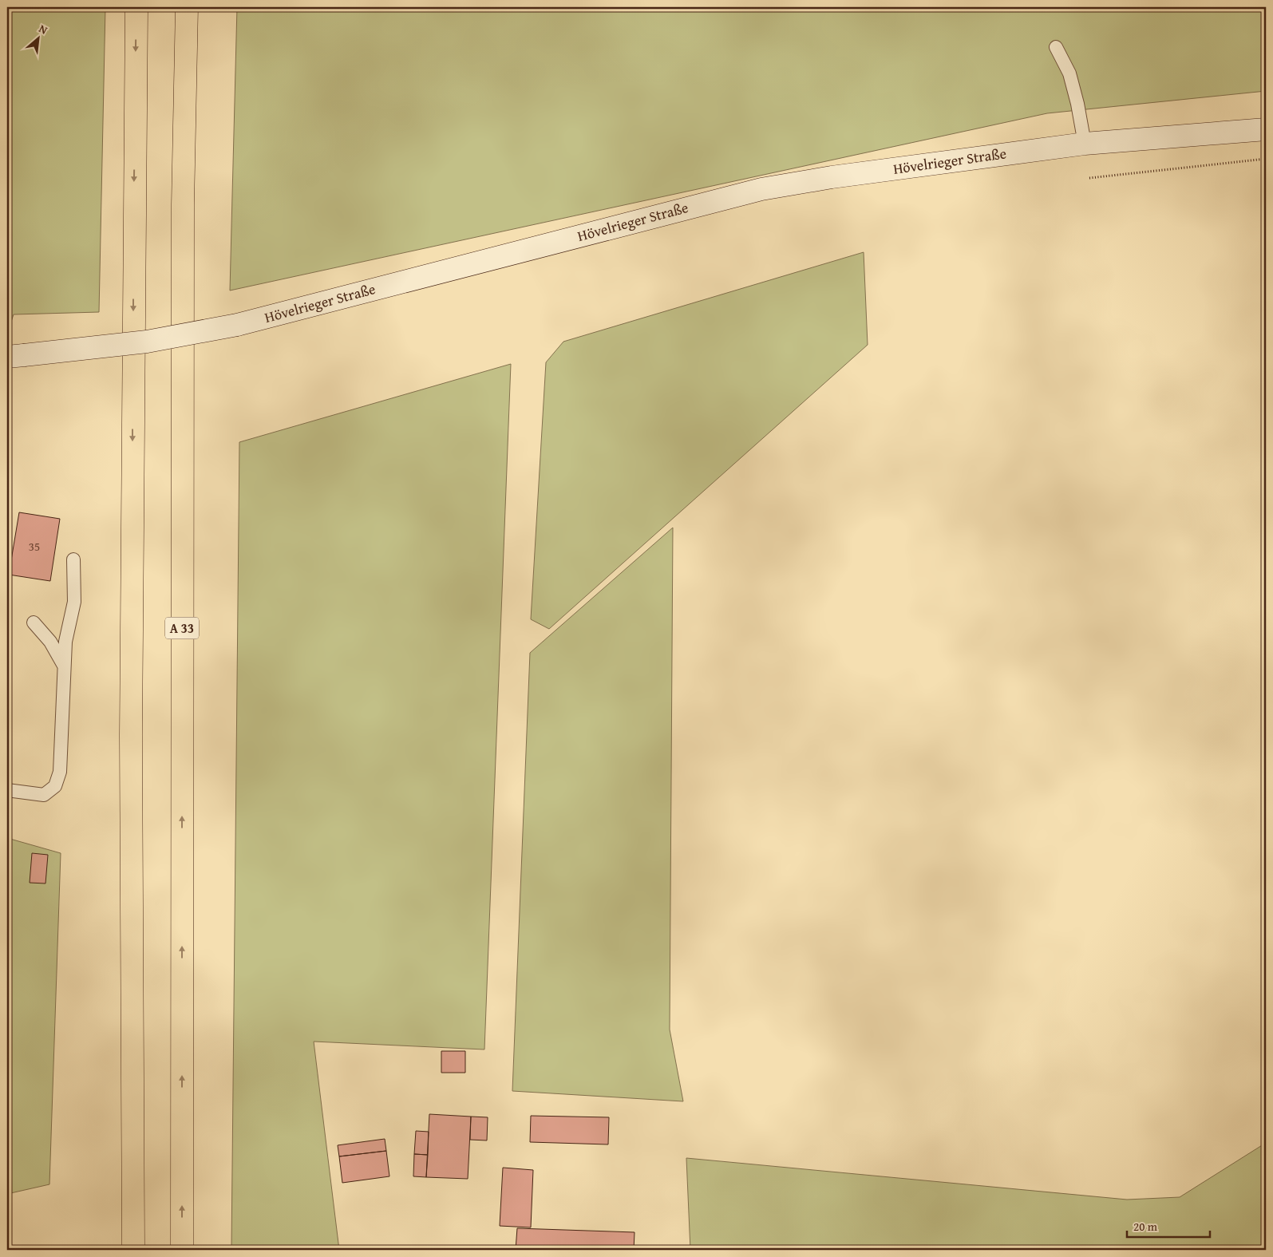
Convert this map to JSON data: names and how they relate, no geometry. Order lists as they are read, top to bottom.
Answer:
{
  "streets": {
    "highway": ["A 33"],
    "main road": ["Hövelrieger Straße"]
  },
  "house_numbers": ["35"],
  "scale_bar": "20 m",
  "north": "top right"
}
